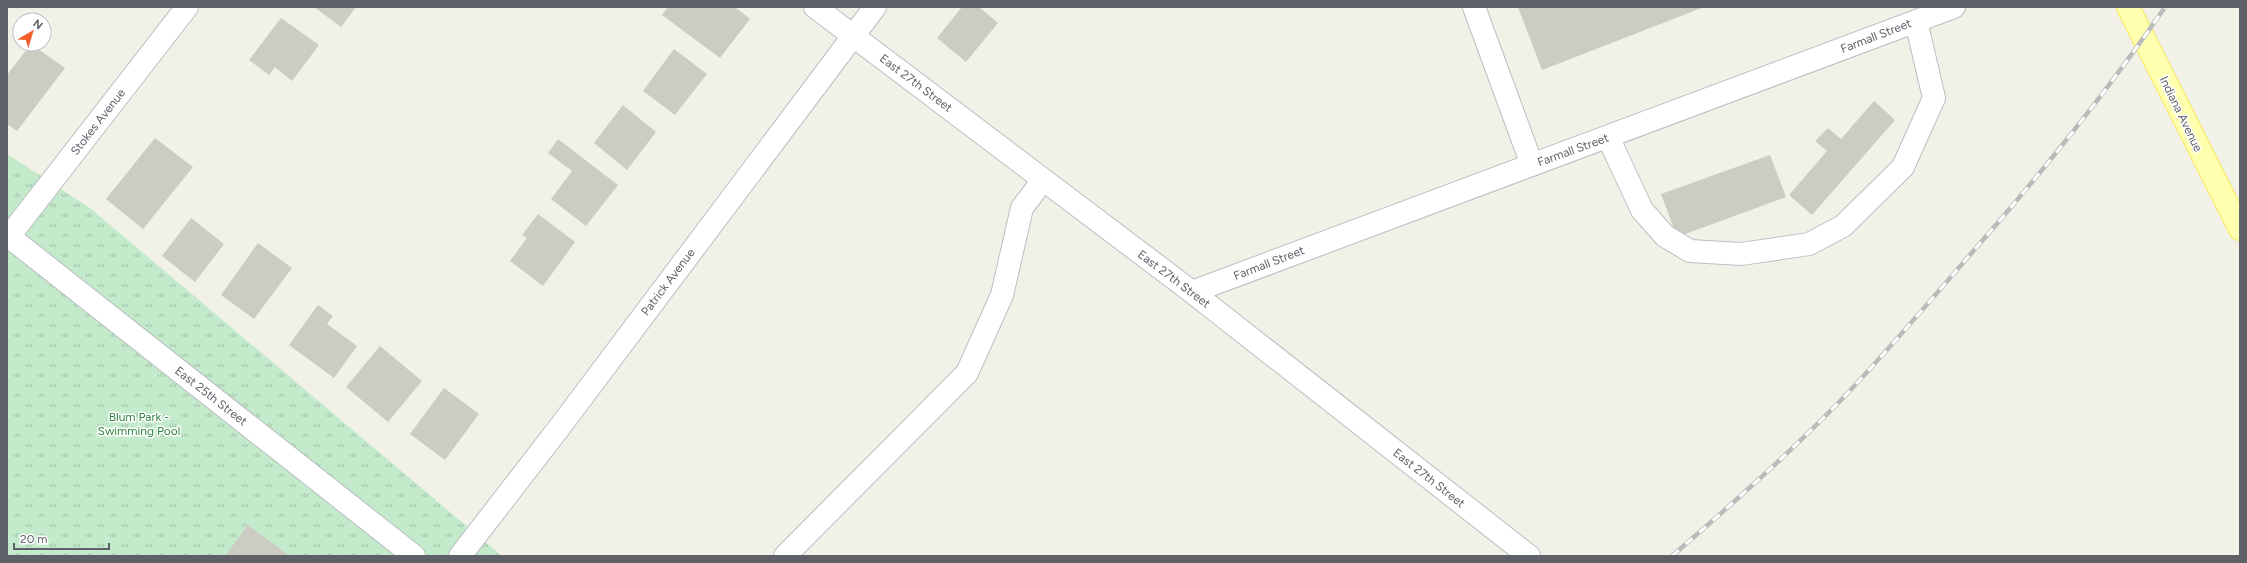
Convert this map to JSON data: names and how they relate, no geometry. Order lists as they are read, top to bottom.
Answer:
{
  "streets": {
    "main road": ["Indiana Avenue"],
    "street": [
      "Farmall Street",
      "East 27th Street",
      "Stokes Avenue",
      "Patrick Avenue",
      "East 25th Street"
    ]
  },
  "crossings": [
    ["Farmall Street", "East 27th Street"],
    ["East 27th Street", "Patrick Avenue"],
    ["Stokes Avenue", "East 25th Street"]
  ],
  "parks": ["Blum Park - Swimming Pool"],
  "scale_bar": "20 m",
  "north": "top right"
}
